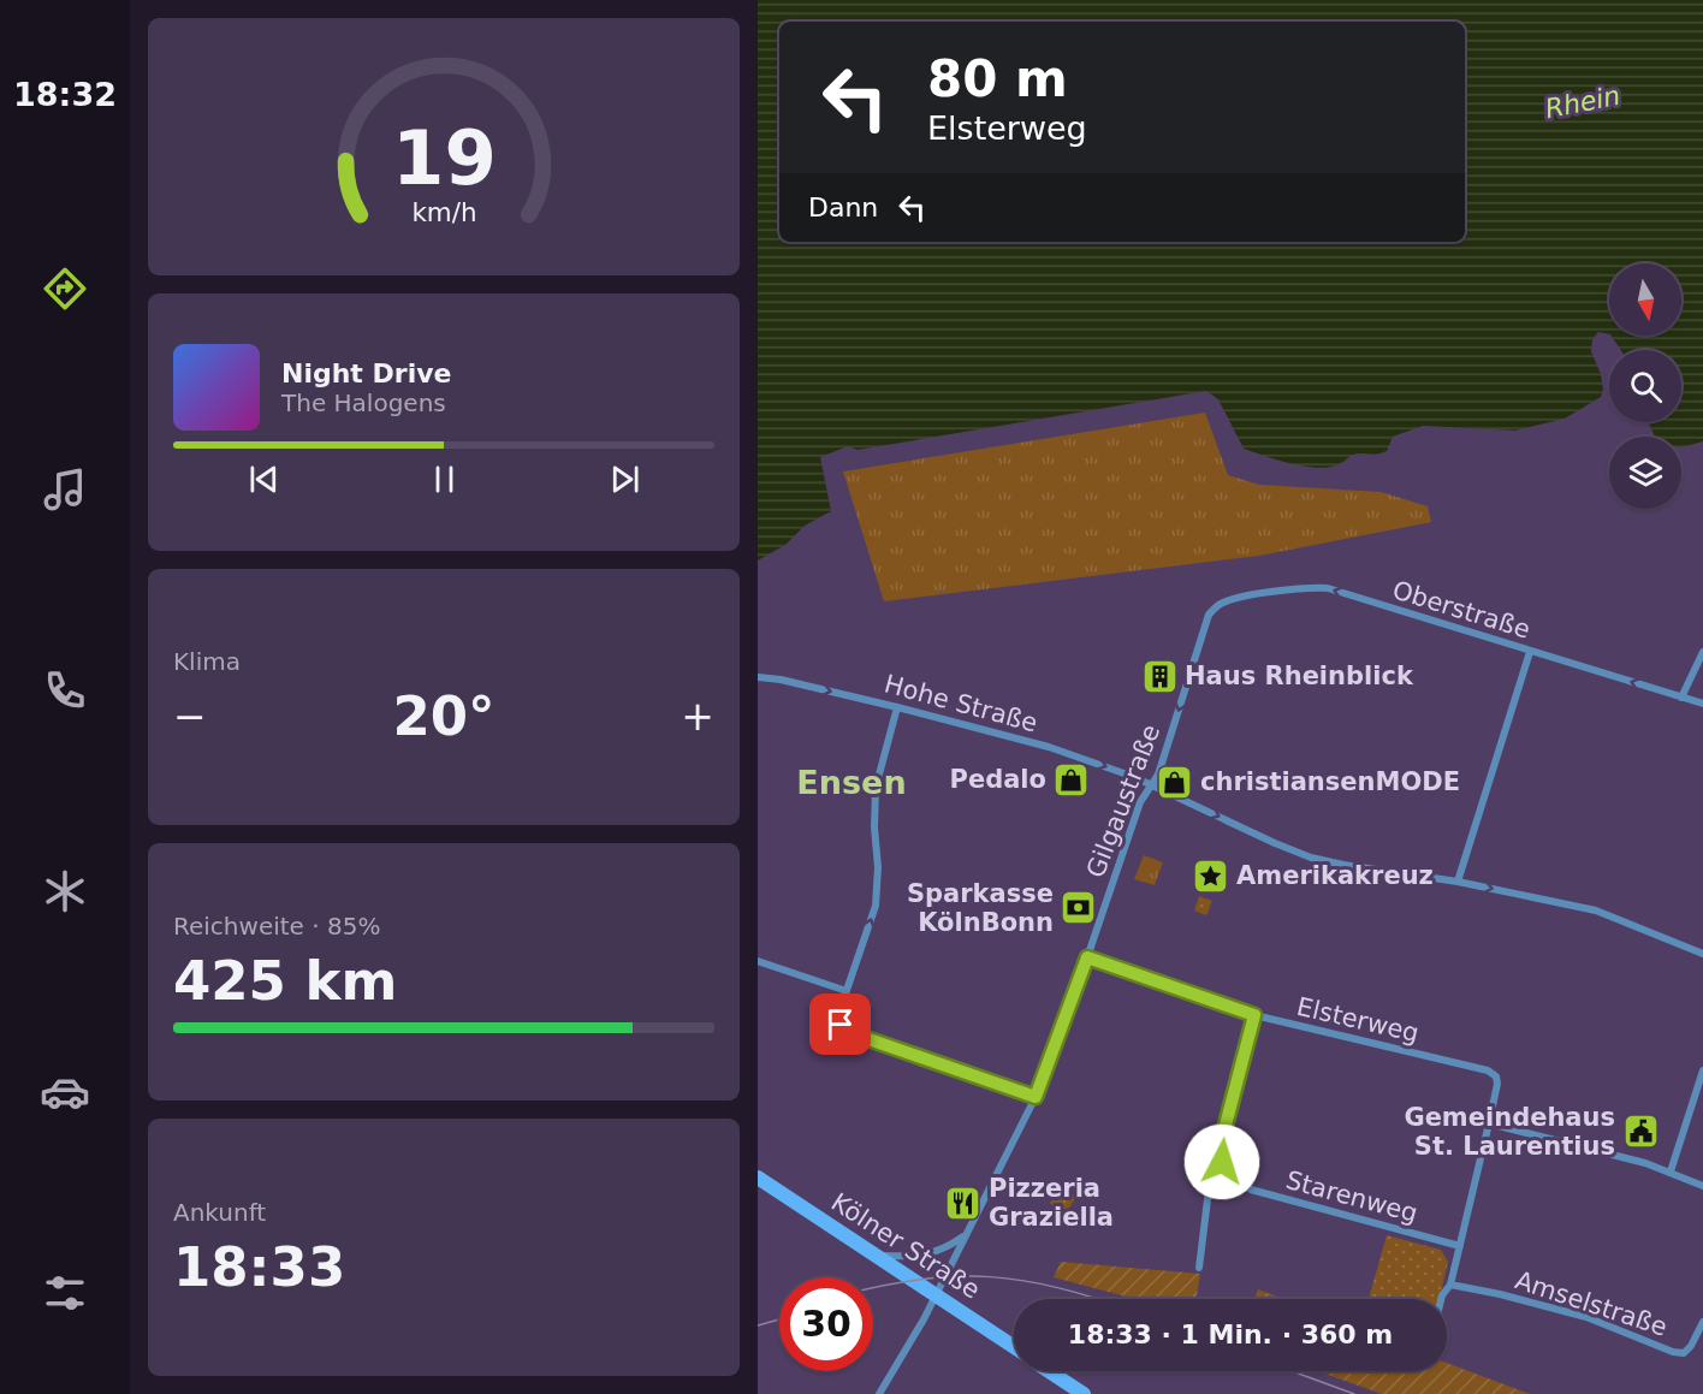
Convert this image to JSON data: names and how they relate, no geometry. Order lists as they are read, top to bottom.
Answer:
{
  "streets": {
    "main road": ["Kölner Straße"],
    "street": [
      "Oberstraße",
      "Hohe Straße",
      "Gilgaustraße",
      "Elsterweg",
      "Starenweg",
      "Amselstraße"
    ]
  },
  "crossings": [
    ["Oberstraße", "Gilgaustraße"],
    ["Hohe Straße", "Gilgaustraße"],
    ["Gilgaustraße", "Elsterweg"],
    ["Gilgaustraße", "Kölner Straße"]
  ],
  "one_way": ["Oberstraße", "Hohe Straße"],
  "districts": ["Ensen"],
  "water": ["Rhein"],
  "places": {
    "building": ["Haus Rheinblick"],
    "shop": ["Pedalo", "christiansenMODE"],
    "place": ["Amerikakreuz"],
    "bank": ["Sparkasse KölnBonn"],
    "public building": ["Gemeindehaus St. Laurentius"],
    "restaurant": ["Pizzeria Graziella"]
  },
  "north": "bottom",
  "page": {
    "tabs": "18:32",
    "turn": ["80 m", "Elsterweg"],
    "then": "Dann",
    "song": ["Night Drive", "The Halogens"],
    "tile": [
      "Klima",
      ["Reichweite · 85%", "425 km"],
      ["Ankunft", "18:33"]
    ],
    "heat": ["−", "20°", "+"],
    "limit": "30",
    "trip": "18:33 · 1 Min. · 360 m",
    "gauge": ["19", "km/h"]
  }
}
